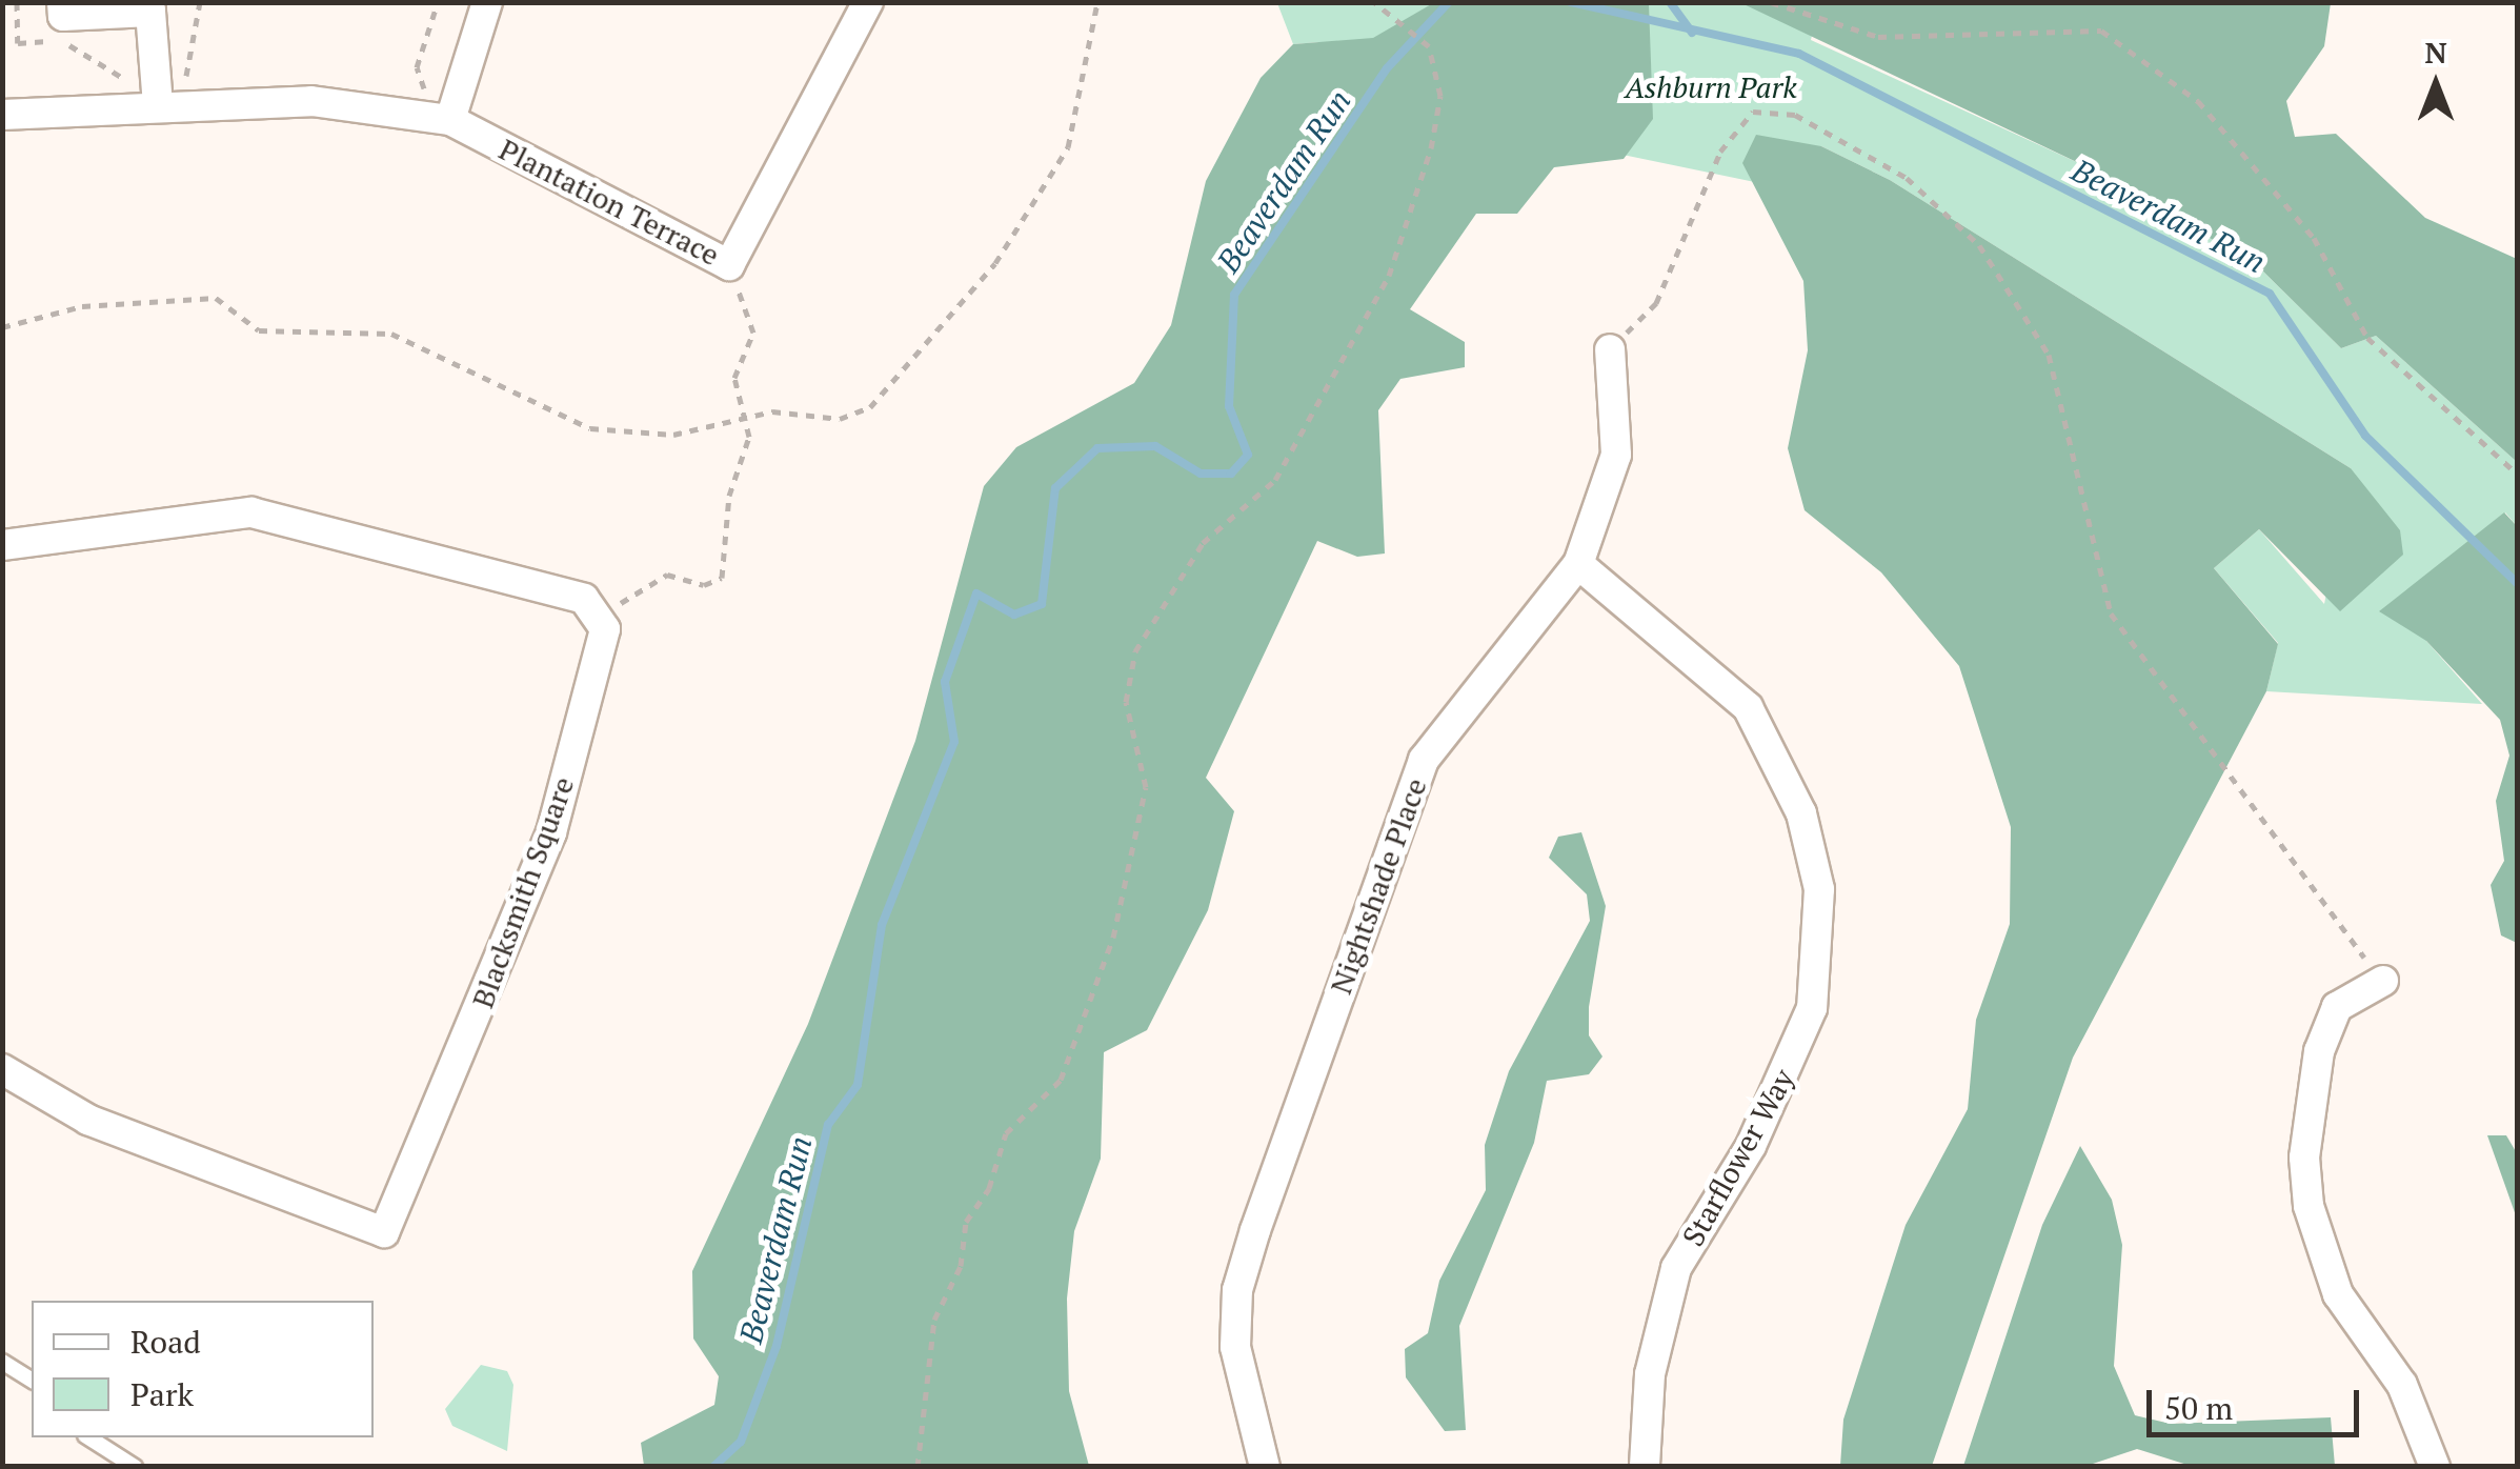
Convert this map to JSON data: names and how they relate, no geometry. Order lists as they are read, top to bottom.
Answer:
{
  "streets": {
    "street": [
      "Plantation Terrace",
      "Nightshade Place",
      "Blacksmith Square",
      "Starflower Way"
    ]
  },
  "crossings": [
    ["Nightshade Place", "Starflower Way"]
  ],
  "water": ["Beaverdam Run"],
  "parks": ["Ashburn Park"],
  "legend": ["Road", "Park"],
  "scale_bar": "50 m",
  "north": "top"
}
